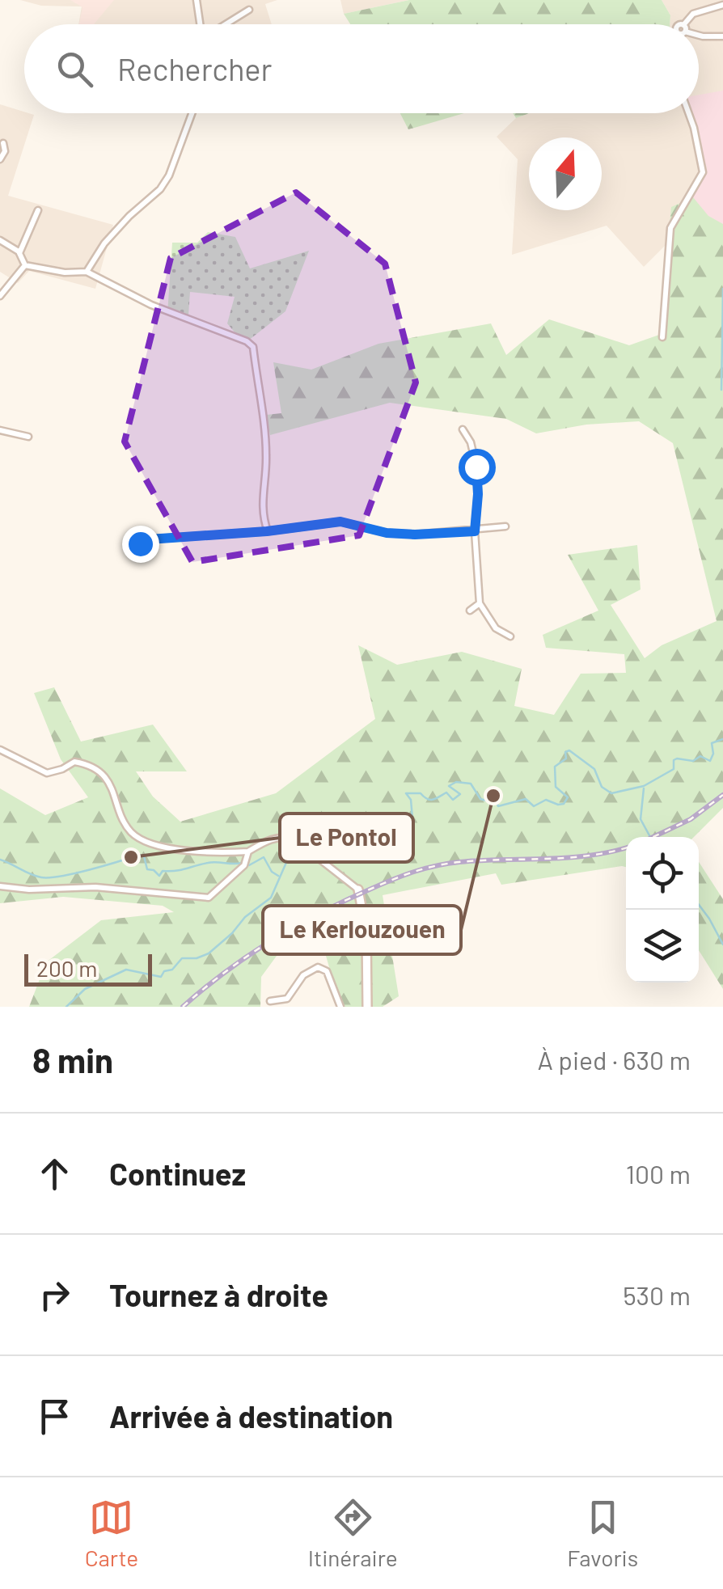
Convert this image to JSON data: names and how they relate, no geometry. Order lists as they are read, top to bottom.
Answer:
{
  "places": ["Le Kerlouzouen", "Le Pontol"],
  "scale_bar": "200 m",
  "north": "top",
  "page": {
    "search": "Rechercher",
    "scale": "200 m",
    "heading": ["8 min", "À pied · 630 m"],
    "list": [
      ["Continuez", "100 m"],
      ["Tournez à droite", "530 m"],
      "Arrivée à destination"
    ],
    "nav": ["Carte", "Itinéraire", "Favoris"]
  }
}
